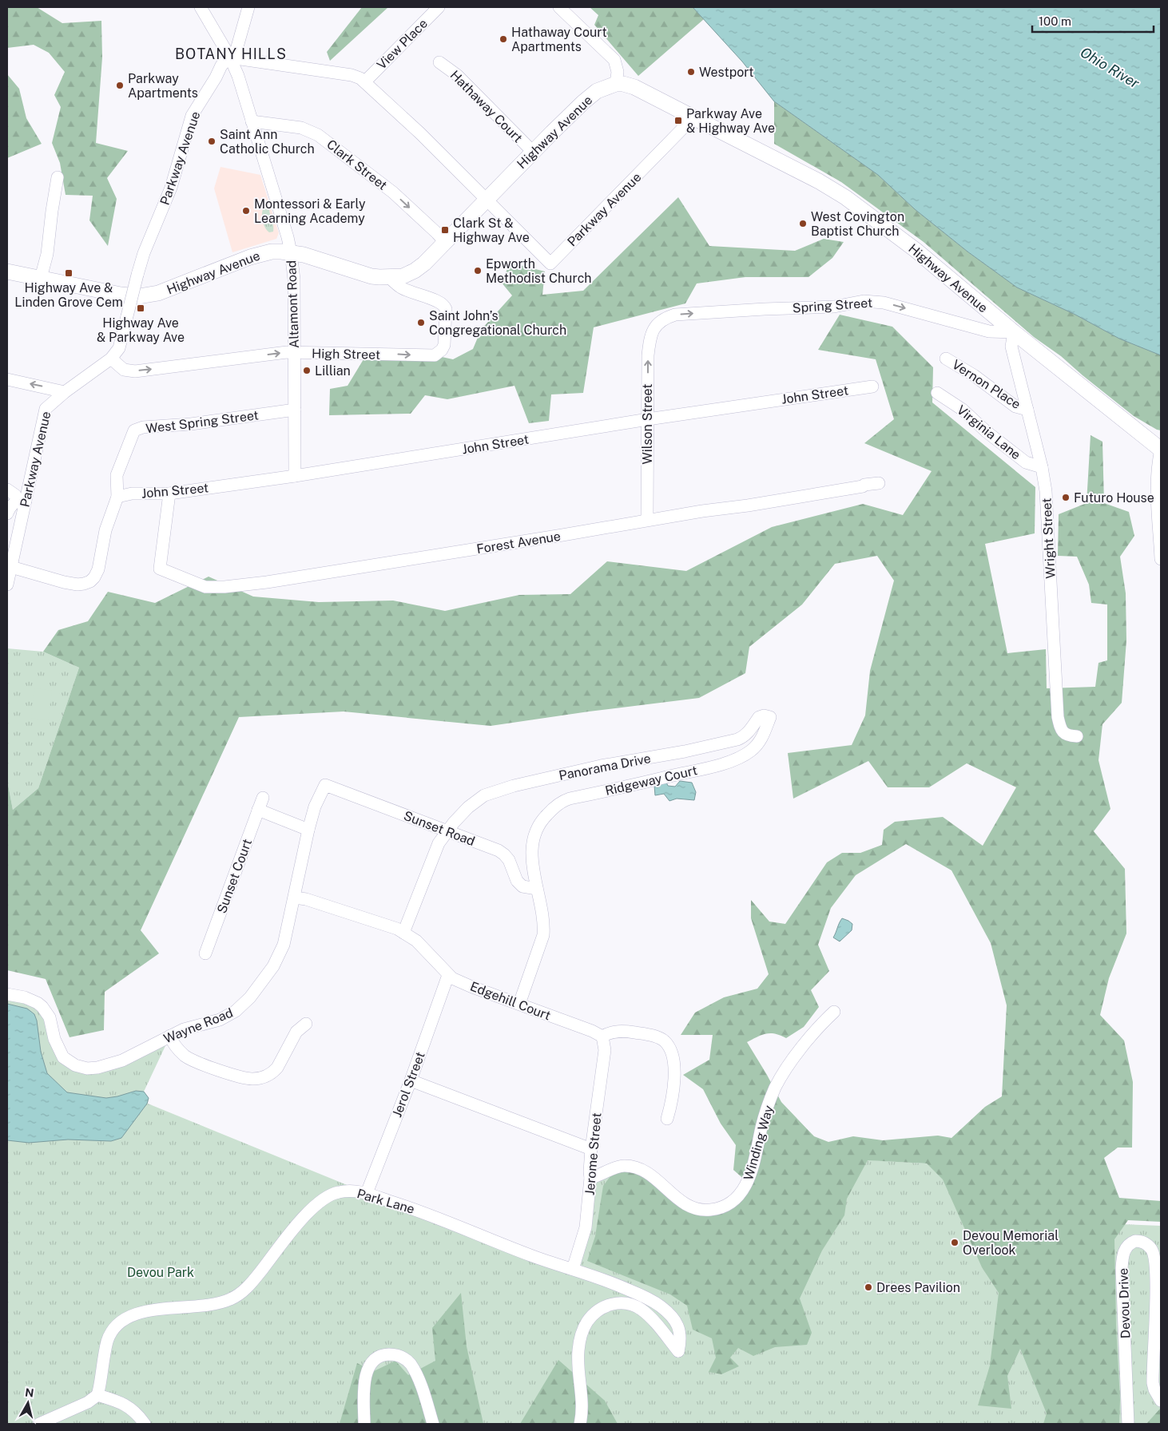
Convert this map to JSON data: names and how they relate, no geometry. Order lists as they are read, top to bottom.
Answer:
{
  "streets": {
    "main road": ["Highway Avenue"],
    "street": [
      "View Place",
      "Hathaway Court",
      "Parkway Avenue",
      "Clark Street",
      "Altamont Road",
      "Spring Street",
      "High Street",
      "Vernon Place",
      "John Street",
      "West Spring Street",
      "Wilson Street",
      "Virginia Lane",
      "Wright Street",
      "Forest Avenue",
      "Panorama Drive",
      "Ridgeway Court",
      "Sunset Road",
      "Sunset Court",
      "Edgehill Court",
      "Wayne Road",
      "Jerol Street",
      "Winding Way",
      "Jerome Street",
      "Park Lane",
      "Devou Drive"
    ]
  },
  "crossings": [
    ["View Place", "Parkway Avenue"],
    ["Hathaway Court", "Highway Avenue"],
    ["Highway Avenue", "Parkway Avenue"],
    ["Highway Avenue", "Clark Street"],
    ["Highway Avenue", "Altamont Road"],
    ["Highway Avenue", "Spring Street"],
    ["Highway Avenue", "High Street"],
    ["Highway Avenue", "Wright Street"],
    ["Parkway Avenue", "Altamont Road"],
    ["Parkway Avenue", "High Street"],
    ["Parkway Avenue", "West Spring Street"],
    ["Clark Street", "Altamont Road"],
    ["Altamont Road", "High Street"],
    ["Altamont Road", "John Street"],
    ["Altamont Road", "West Spring Street"],
    ["Spring Street", "Wilson Street"],
    ["Spring Street", "Wright Street"],
    ["Vernon Place", "Wright Street"],
    ["John Street", "West Spring Street"],
    ["John Street", "Wilson Street"],
    ["John Street", "Forest Avenue"],
    ["Wilson Street", "Forest Avenue"],
    ["Virginia Lane", "Wright Street"],
    ["Panorama Drive", "Ridgeway Court"],
    ["Panorama Drive", "Sunset Road"],
    ["Panorama Drive", "Edgehill Court"],
    ["Ridgeway Court", "Sunset Road"],
    ["Sunset Road", "Wayne Road"],
    ["Edgehill Court", "Wayne Road"],
    ["Edgehill Court", "Jerol Street"],
    ["Edgehill Court", "Jerome Street"],
    ["Jerol Street", "Park Lane"],
    ["Winding Way", "Jerome Street"],
    ["Jerome Street", "Park Lane"]
  ],
  "one_way": ["Clark Street", "Spring Street", "Wilson Street"],
  "districts": ["BOTANY HILLS"],
  "water": ["Ohio River"],
  "parks": ["Devou Park"],
  "places": {
    "other": [
      "Hathaway Court Apartments",
      "Westport",
      "Parkway Apartments",
      "Saint Ann Catholic Church",
      "Montessori & Early Learning Academy",
      "West Covington Baptist Church",
      "Epworth Methodist Church",
      "Saint John’s Congregational Church",
      "Lillian",
      "Futuro House",
      "Devou Memorial Overlook",
      "Drees Pavilion"
    ],
    "transit": [
      "Parkway Ave & Highway Ave",
      "Clark St & Highway Ave",
      "Highway Ave & Linden Grove Cem",
      "Highway Ave & Parkway Ave"
    ]
  },
  "scale_bar": "100 m",
  "north": "top"
}
